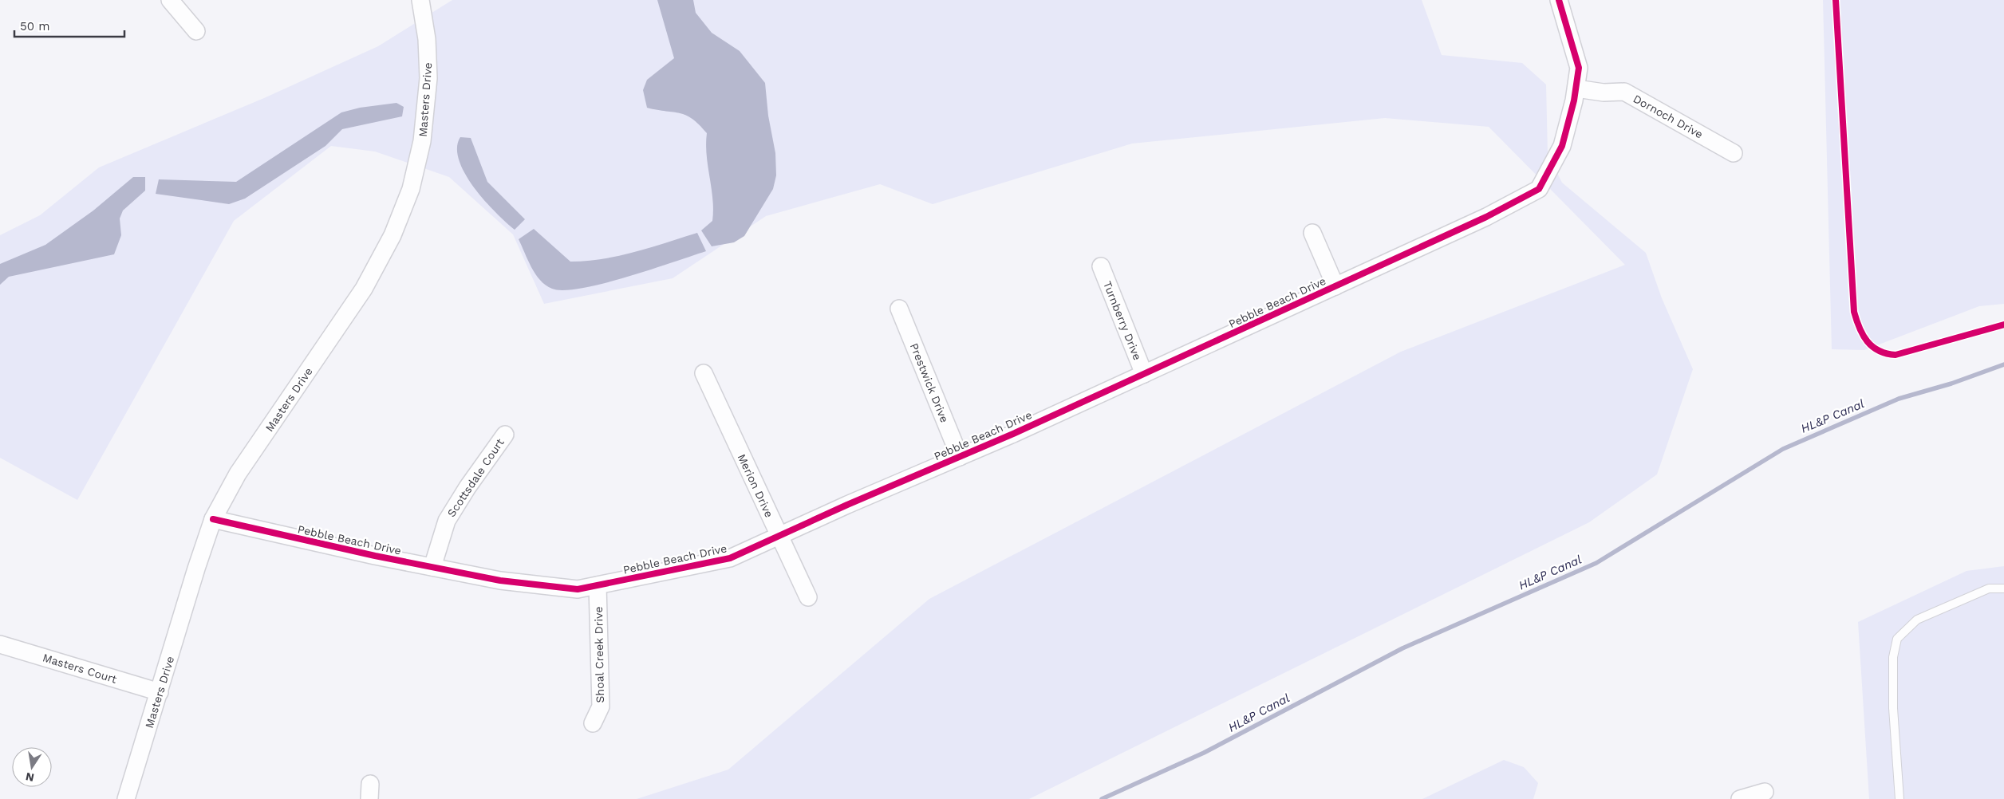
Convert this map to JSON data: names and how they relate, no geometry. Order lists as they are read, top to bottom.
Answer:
{
  "streets": {
    "street": [
      "Masters Drive",
      "Dornoch Drive",
      "Pebble Beach Drive",
      "Turnberry Drive",
      "Prestwick Drive",
      "Scottsdale Court",
      "Merion Drive",
      "Shoal Creek Drive",
      "Masters Court"
    ]
  },
  "crossings": [
    ["Masters Drive", "Pebble Beach Drive"],
    ["Masters Drive", "Masters Court"],
    ["Dornoch Drive", "Pebble Beach Drive"],
    ["Pebble Beach Drive", "Turnberry Drive"],
    ["Pebble Beach Drive", "Prestwick Drive"],
    ["Pebble Beach Drive", "Scottsdale Court"],
    ["Pebble Beach Drive", "Merion Drive"],
    ["Pebble Beach Drive", "Shoal Creek Drive"]
  ],
  "water": ["HL&P Canal"],
  "scale_bar": "50 m",
  "north": "bottom"
}
